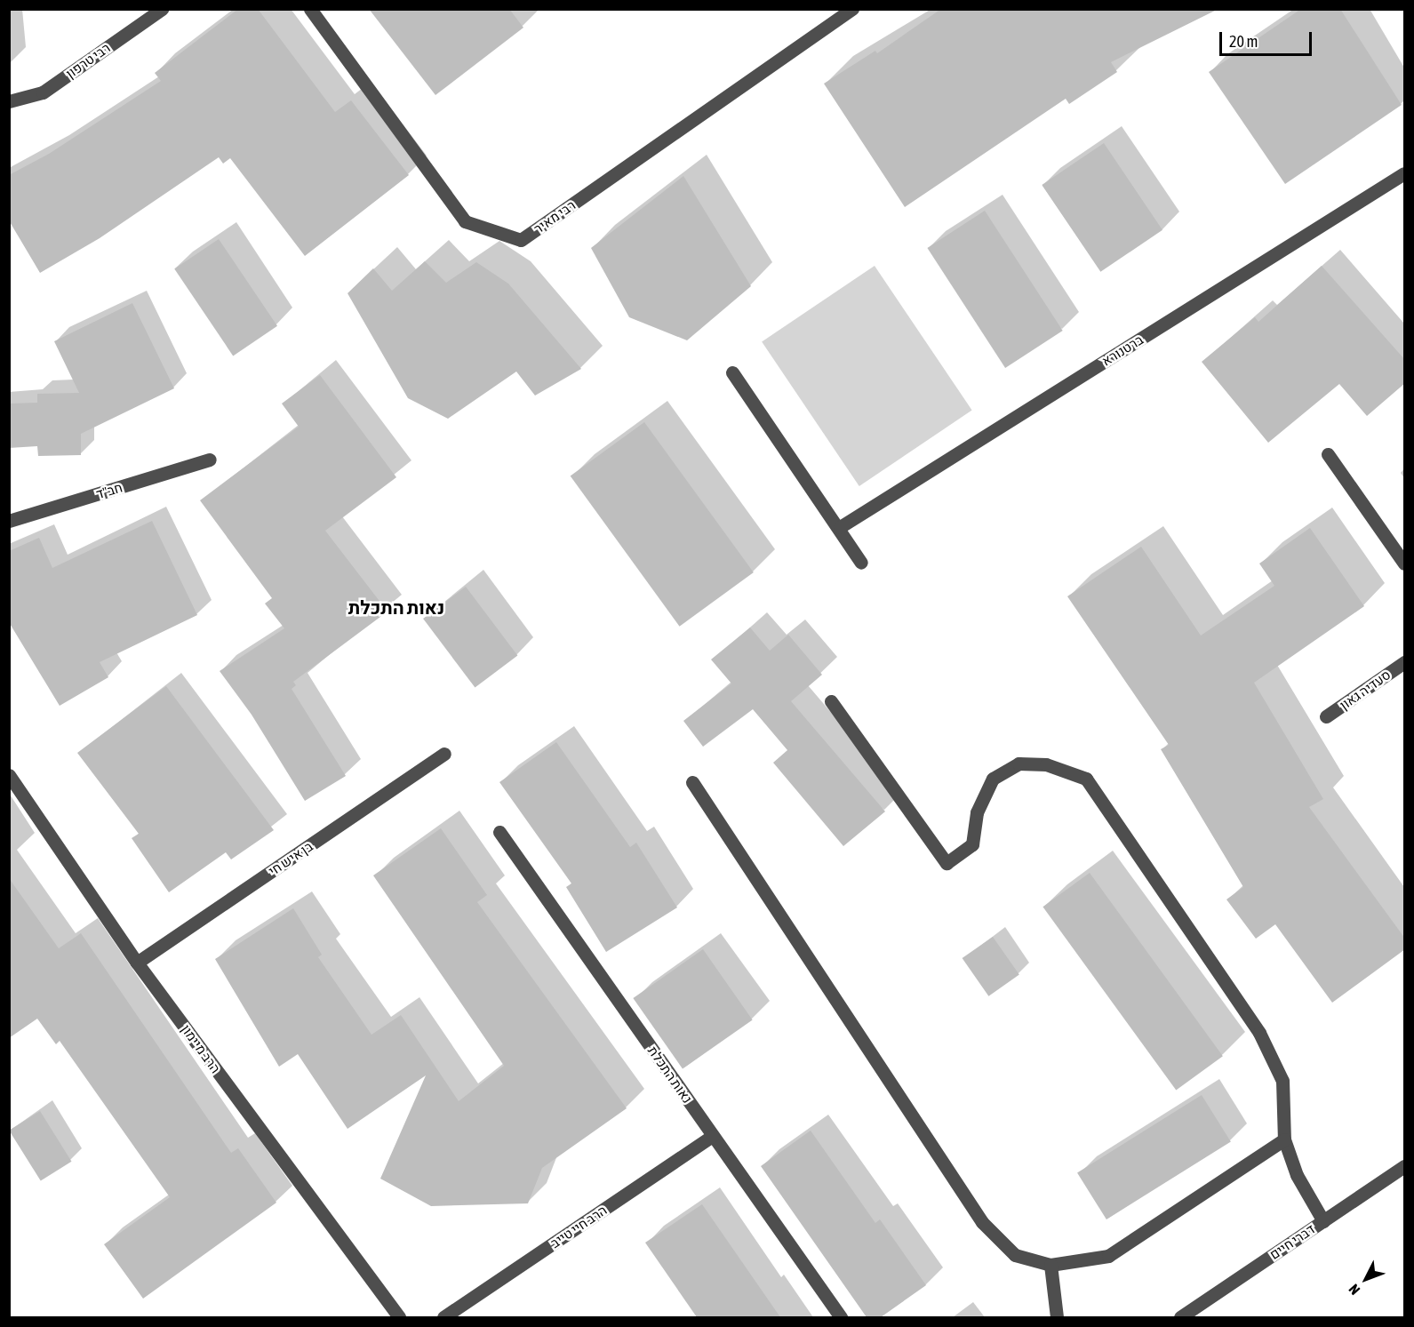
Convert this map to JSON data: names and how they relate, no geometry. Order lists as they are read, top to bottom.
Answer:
{
  "streets": {
    "street": [
      "רבי טרפון",
      "רבי מאיר",
      "ברטנורא",
      "חב\"ד",
      "סעדיה גאון",
      "בן איש חי",
      "הרב מיימון",
      "נאות התכלת",
      "הרב חיי טייב",
      "דברי חיים"
    ]
  },
  "crossings": [
    ["בן איש חי", "הרב מיימון"],
    ["נאות התכלת", "הרב חיי טייב"]
  ],
  "districts": ["נאות התכלת"],
  "scale_bar": "20 m",
  "north": "bottom left"
}
